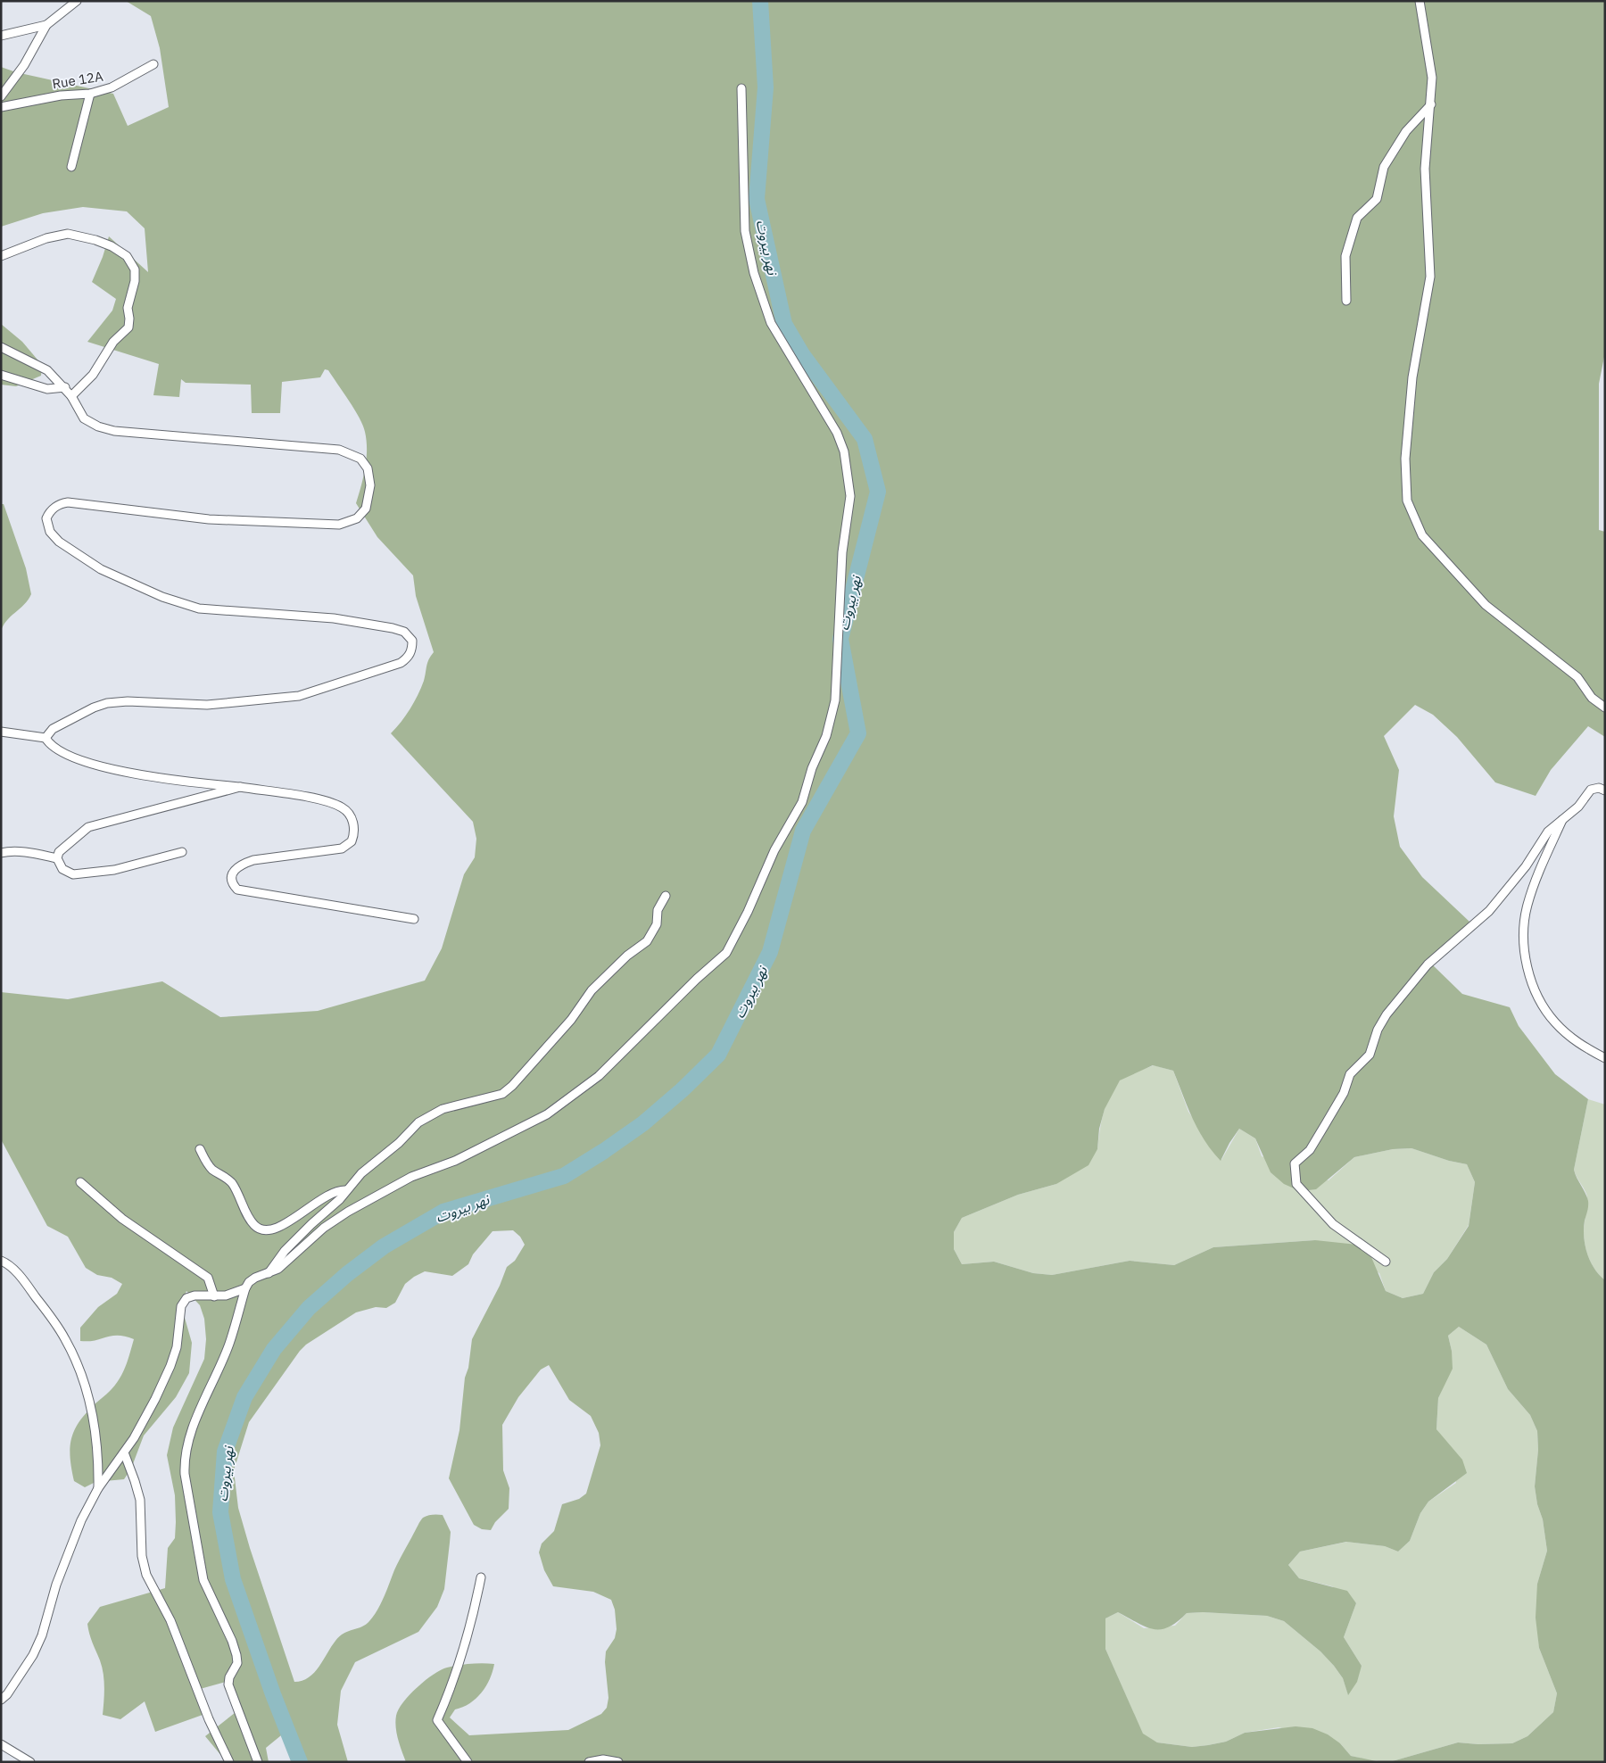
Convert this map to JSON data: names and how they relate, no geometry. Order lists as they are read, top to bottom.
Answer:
{
  "streets": {
    "street": ["Rue 12A"]
  },
  "water": ["نهر بيروت"]
}
